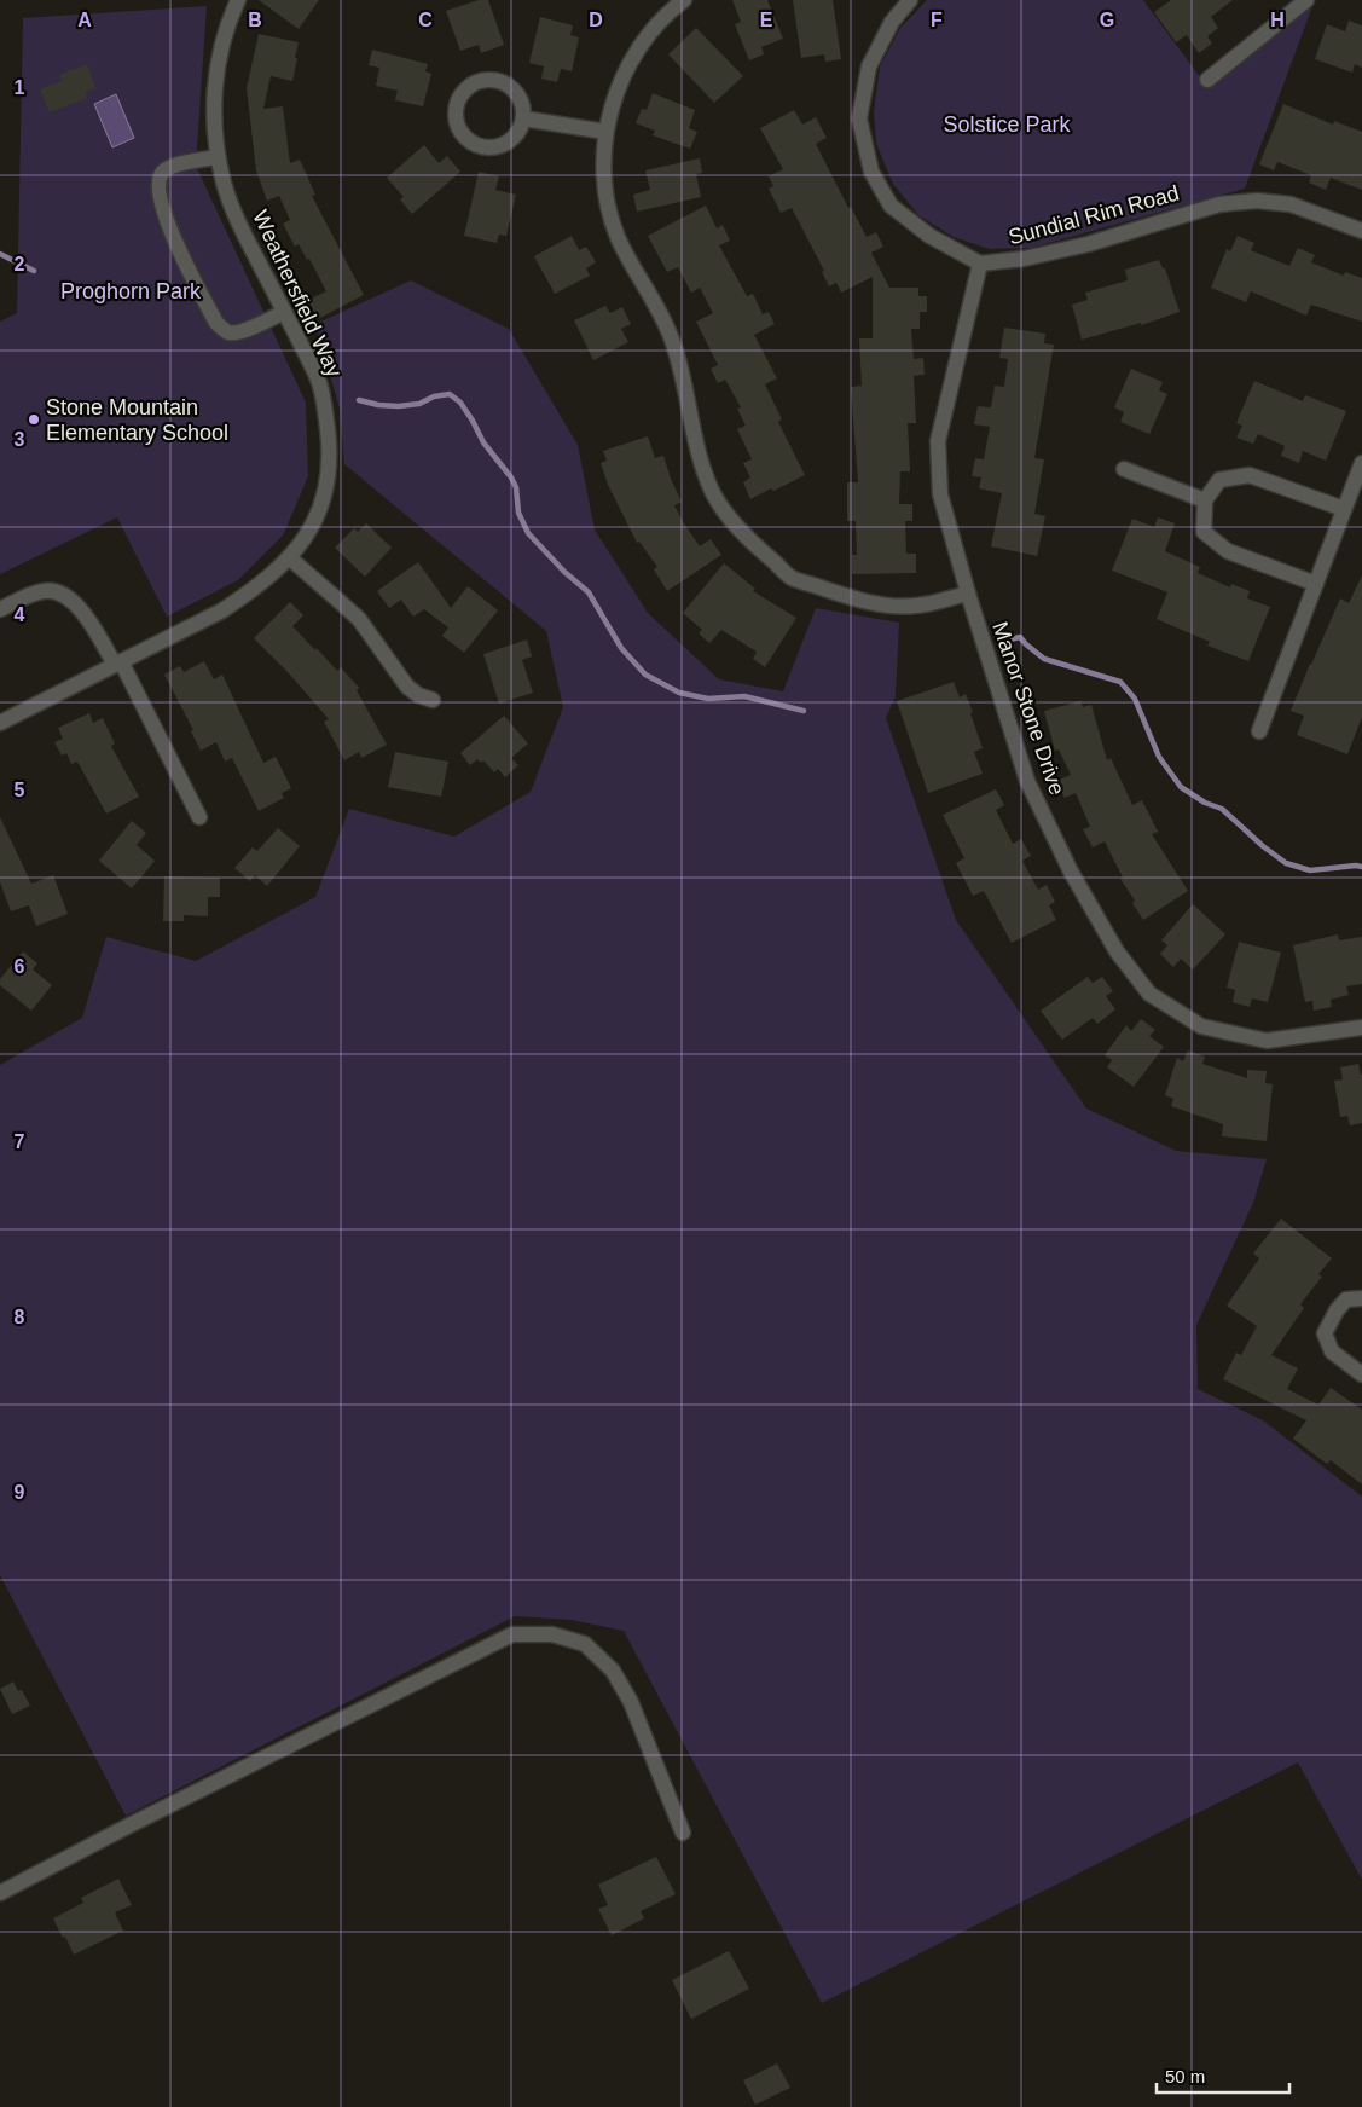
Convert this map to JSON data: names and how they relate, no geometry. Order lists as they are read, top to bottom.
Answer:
{
  "streets": {
    "street": ["Sundial Rim Road", "Weathersfield Way", "Manor Stone Drive"]
  },
  "crossings": [
    ["Sundial Rim Road", "Manor Stone Drive"]
  ],
  "parks": ["Solstice Park", "Proghorn Park"],
  "places": ["Stone Mountain Elementary School"],
  "scale_bar": "50 m",
  "grid": {
    "columns": [
      "A",
      "B",
      "C",
      "D",
      "E",
      "F",
      "G",
      "H"
    ],
    "rows": [
      "1",
      "2",
      "3",
      "4",
      "5",
      "6",
      "7",
      "8",
      "9"
    ]
  }
}
